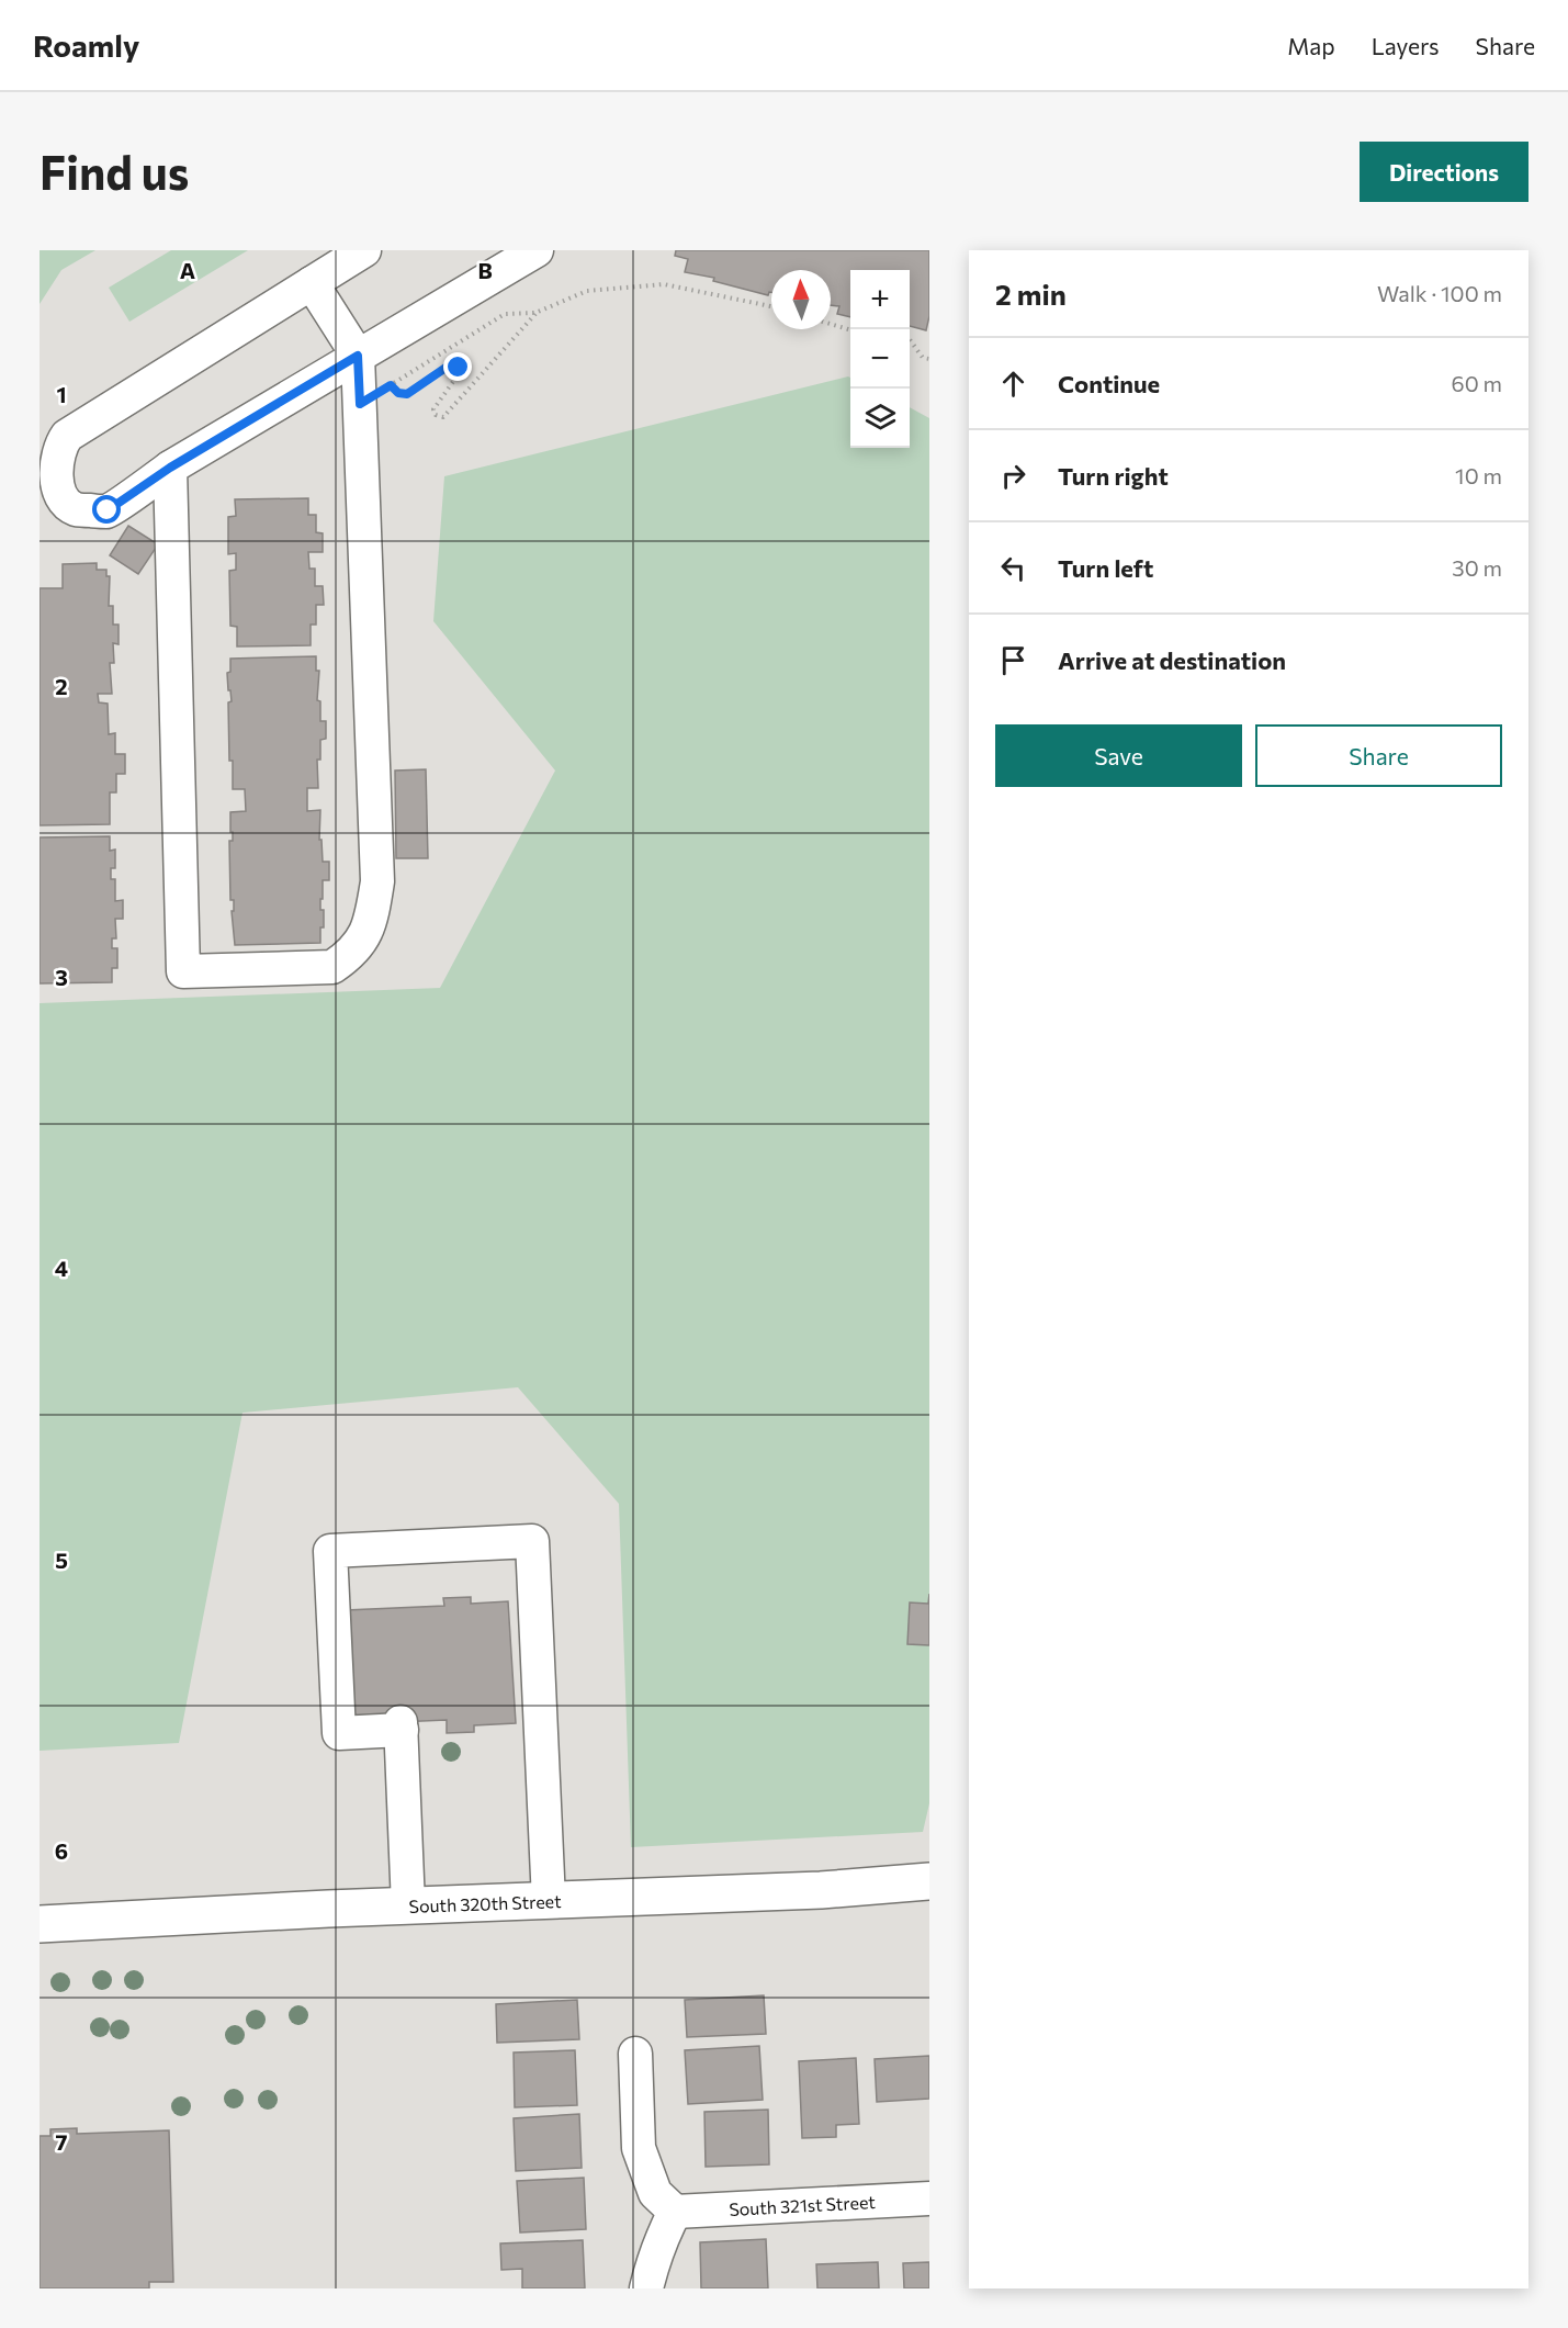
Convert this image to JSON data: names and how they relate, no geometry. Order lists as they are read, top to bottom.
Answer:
{
  "streets": {
    "main road": ["South 320th Street"],
    "street": ["South 321st Street"]
  },
  "north": "top",
  "page": {
    "header": "Roamly",
    "nav": ["Map", "Layers", "Share"],
    "buttons": [
      "Directions",
      ["Save", "Share"]
    ],
    "title": "Find us",
    "heading": ["2 min", "Walk · 100 m"],
    "map_buttons": ["+", "−"],
    "list": [
      ["Continue", "60 m"],
      ["Turn right", "10 m"],
      ["Turn left", "30 m"],
      "Arrive at destination"
    ]
  },
  "grid": {
    "columns": ["A", "B"],
    "rows": [
      "1",
      "2",
      "3",
      "4",
      "5",
      "6",
      "7"
    ]
  }
}
